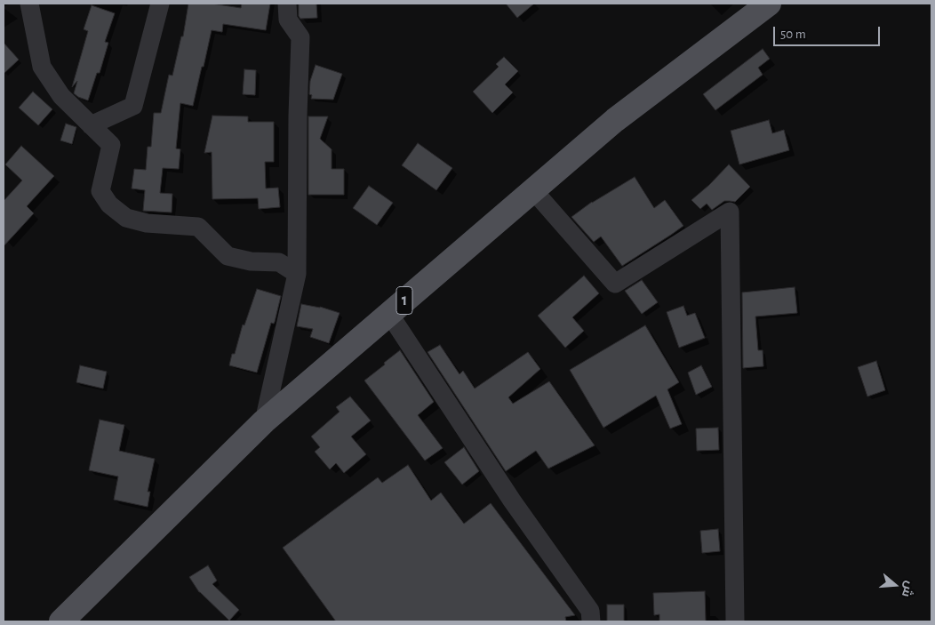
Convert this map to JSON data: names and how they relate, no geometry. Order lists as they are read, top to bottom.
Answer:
{
  "streets": {
    "main road": ["1"]
  },
  "scale_bar": "50 m",
  "north": "right"
}
